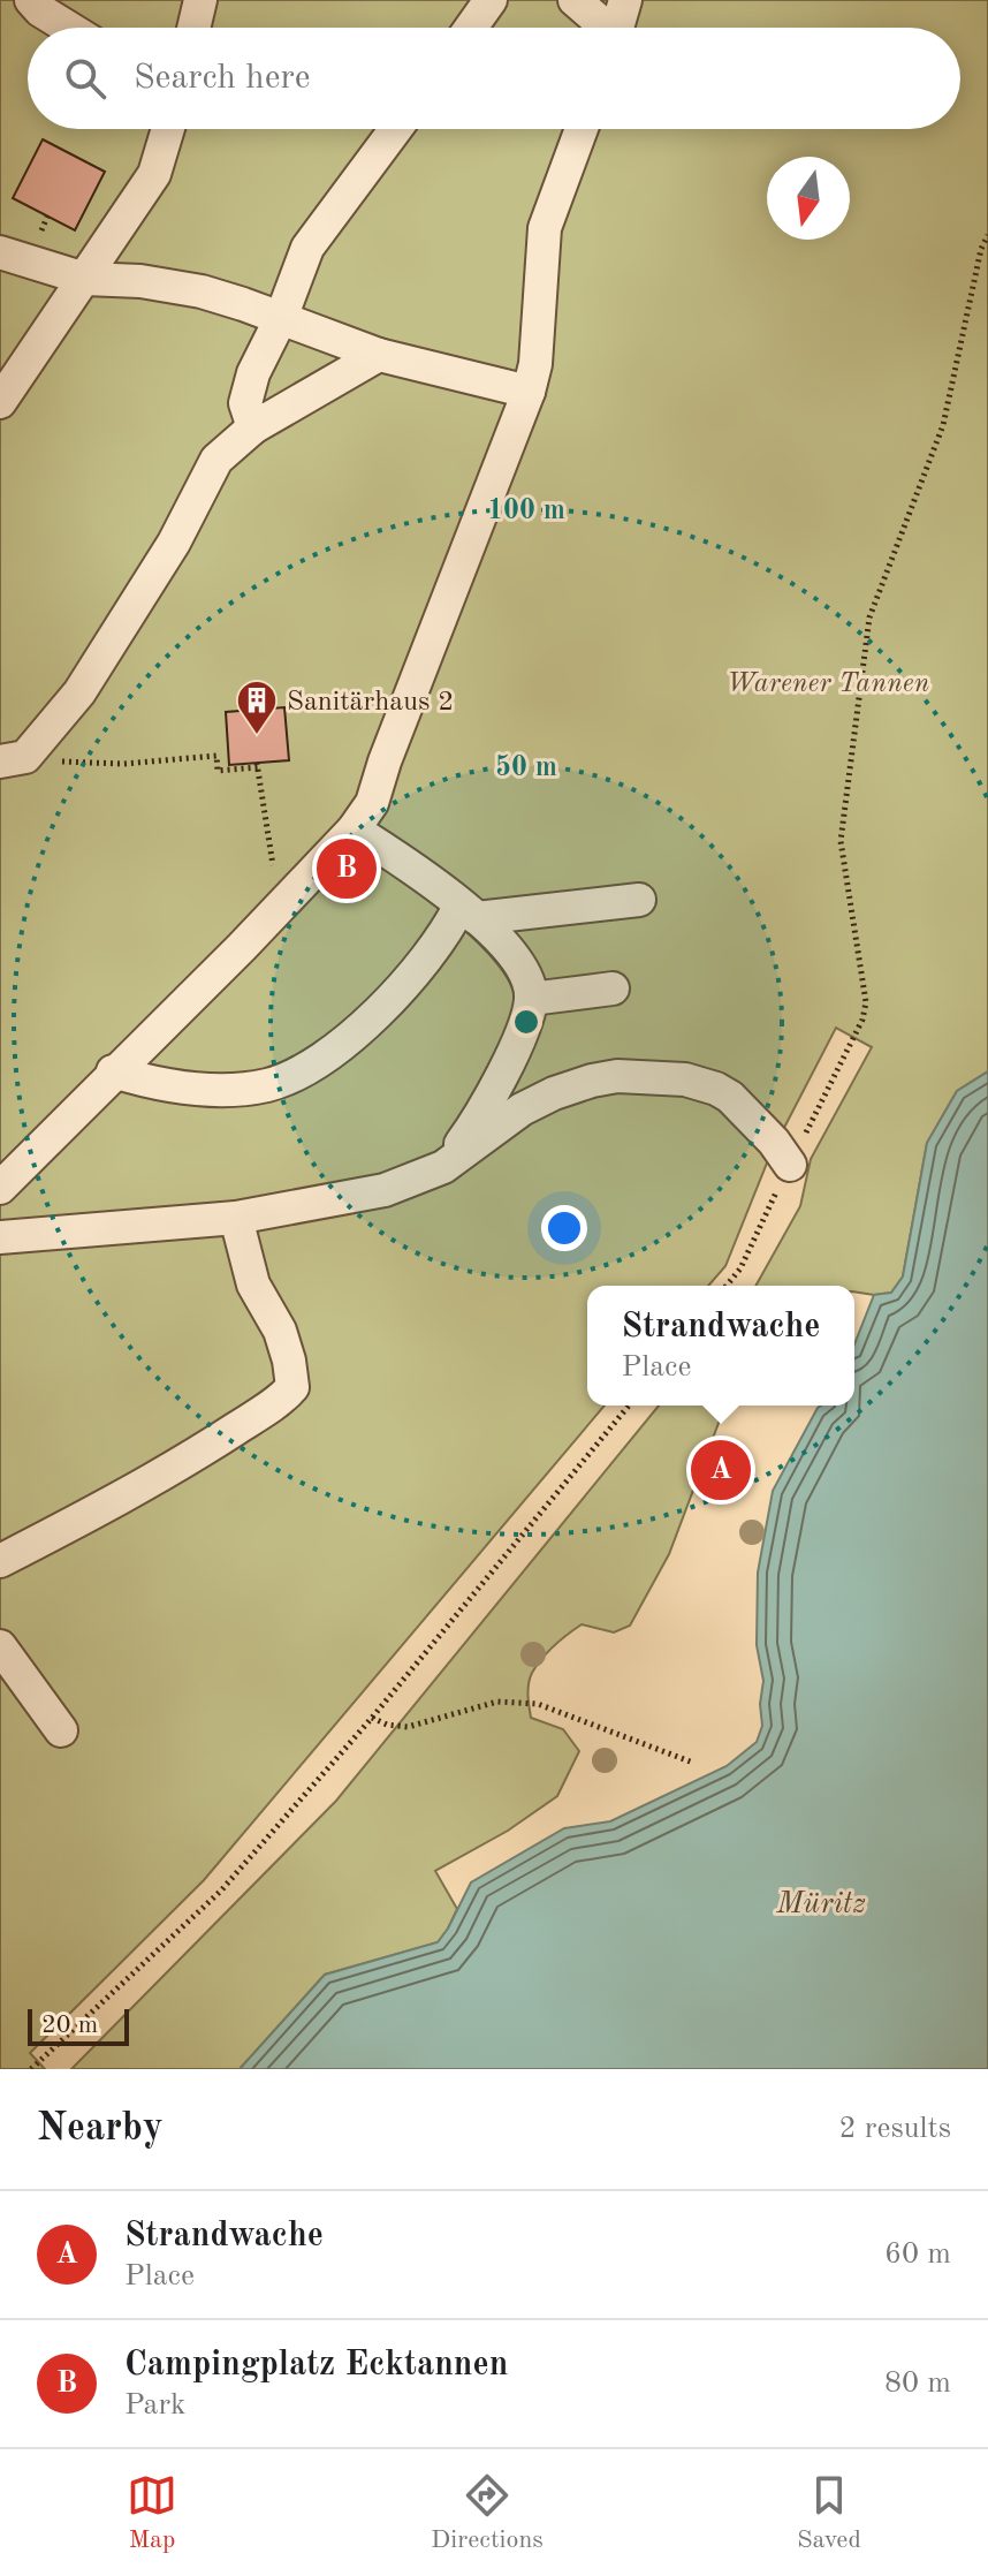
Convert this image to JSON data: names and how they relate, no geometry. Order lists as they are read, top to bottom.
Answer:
{
  "water": ["Müritz"],
  "parks": ["Warener Tannen"],
  "places": {
    "building": ["Sanitärhaus 2"]
  },
  "scale_bar": "20 m",
  "north": "bottom",
  "page": {
    "search": "Search here",
    "pins": ["B", "A"],
    "popup": ["Strandwache", "Place"],
    "scale": "20 m",
    "heading": ["Nearby", "2 results"],
    "list": [
      {
        "mark": "A",
        "name": "Strandwache",
        "note": "Place",
        "value": "60 m"
      },
      {
        "mark": "B",
        "name": "Campingplatz Ecktannen",
        "note": "Park",
        "value": "80 m"
      }
    ],
    "nav": ["Map", "Directions", "Saved"]
  },
  "rings": ["100 m", "50 m"]
}
